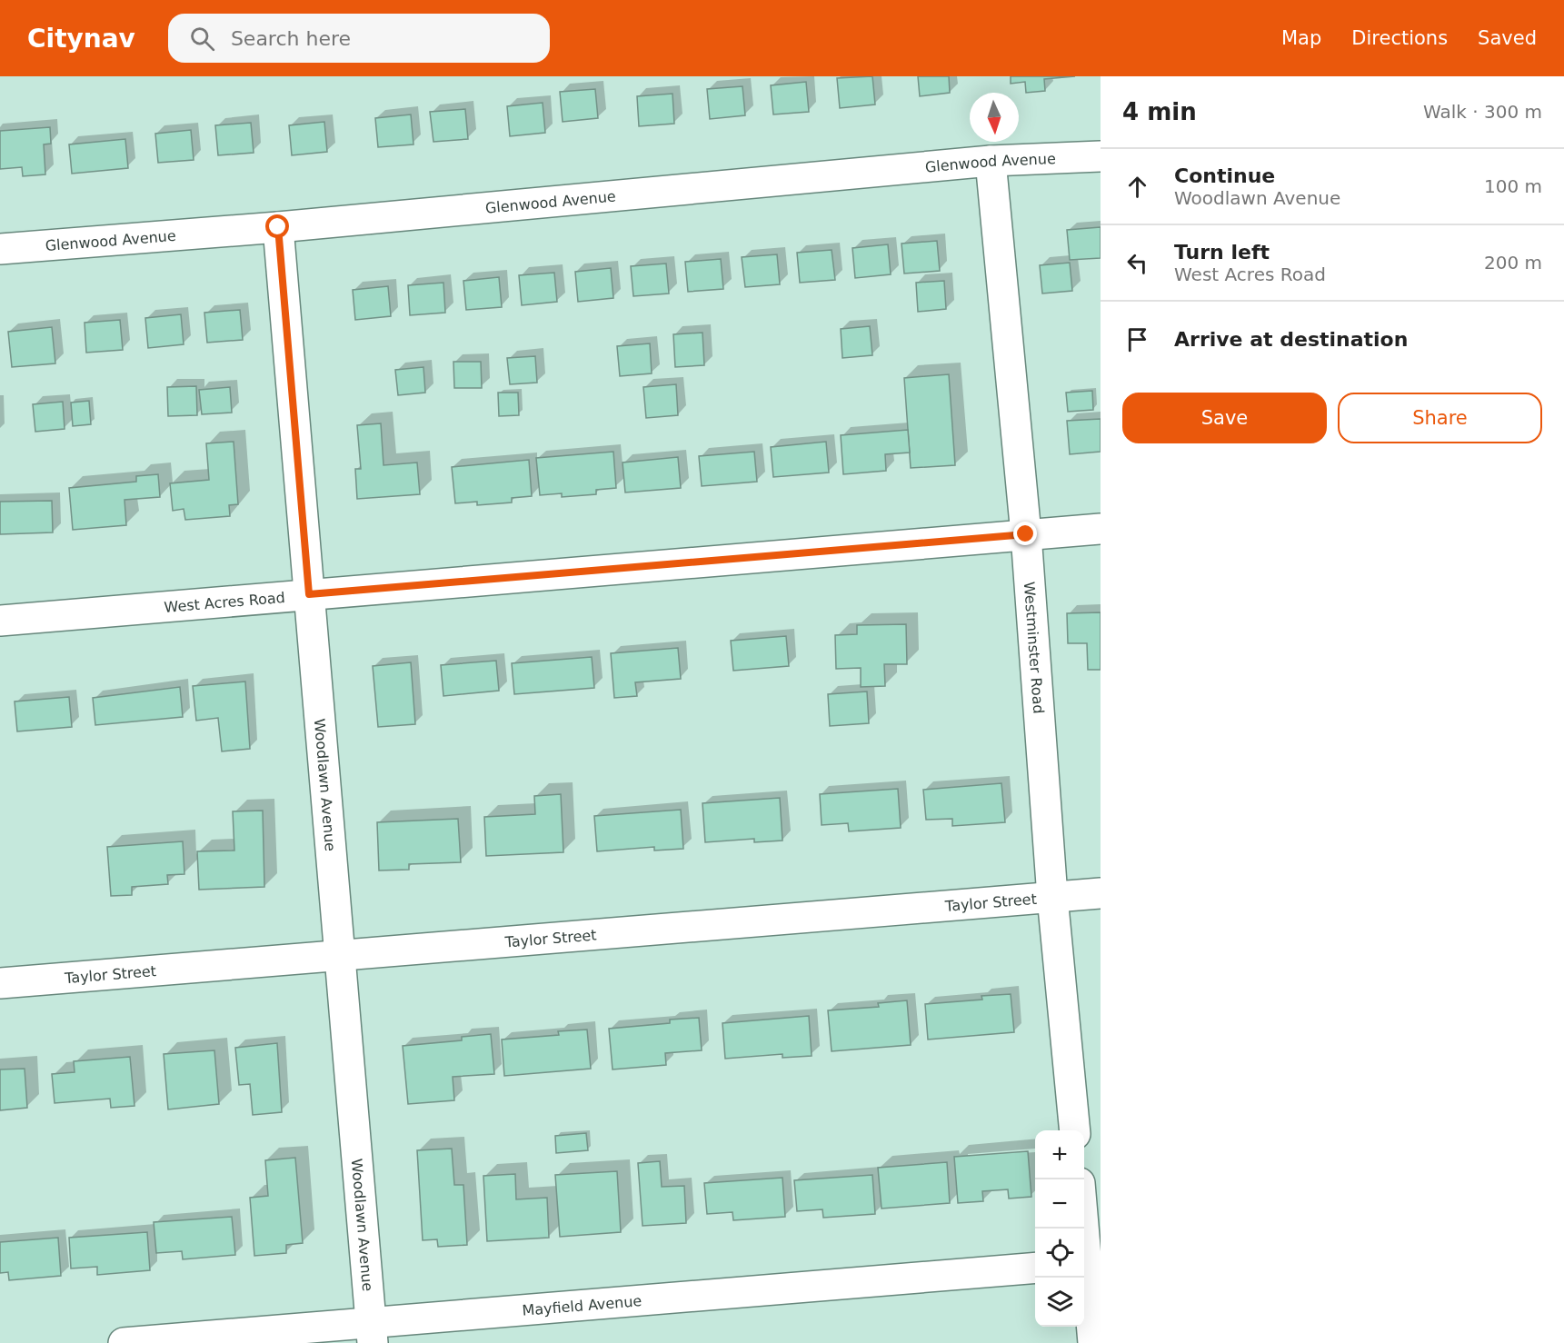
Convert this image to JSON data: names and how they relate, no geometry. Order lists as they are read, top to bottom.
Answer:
{
  "streets": {
    "street": [
      "Glenwood Avenue",
      "West Acres Road",
      "Westminster Road",
      "Woodlawn Avenue",
      "Taylor Street",
      "Mayfield Avenue"
    ]
  },
  "crossings": [
    ["Glenwood Avenue", "Westminster Road"],
    ["Glenwood Avenue", "Woodlawn Avenue"],
    ["West Acres Road", "Westminster Road"],
    ["West Acres Road", "Woodlawn Avenue"],
    ["Westminster Road", "Taylor Street"],
    ["Woodlawn Avenue", "Taylor Street"],
    ["Woodlawn Avenue", "Mayfield Avenue"]
  ],
  "north": "bottom",
  "page": {
    "header": "Citynav",
    "search": "Search here",
    "nav": ["Map", "Directions", "Saved"],
    "heading": ["4 min", "Walk · 300 m"],
    "list": [
      ["Continue", "Woodlawn Avenue", "100 m"],
      ["Turn left", "West Acres Road", "200 m"],
      "Arrive at destination"
    ],
    "buttons": ["Save", "Share"],
    "map_buttons": ["+", "−"]
  }
}
